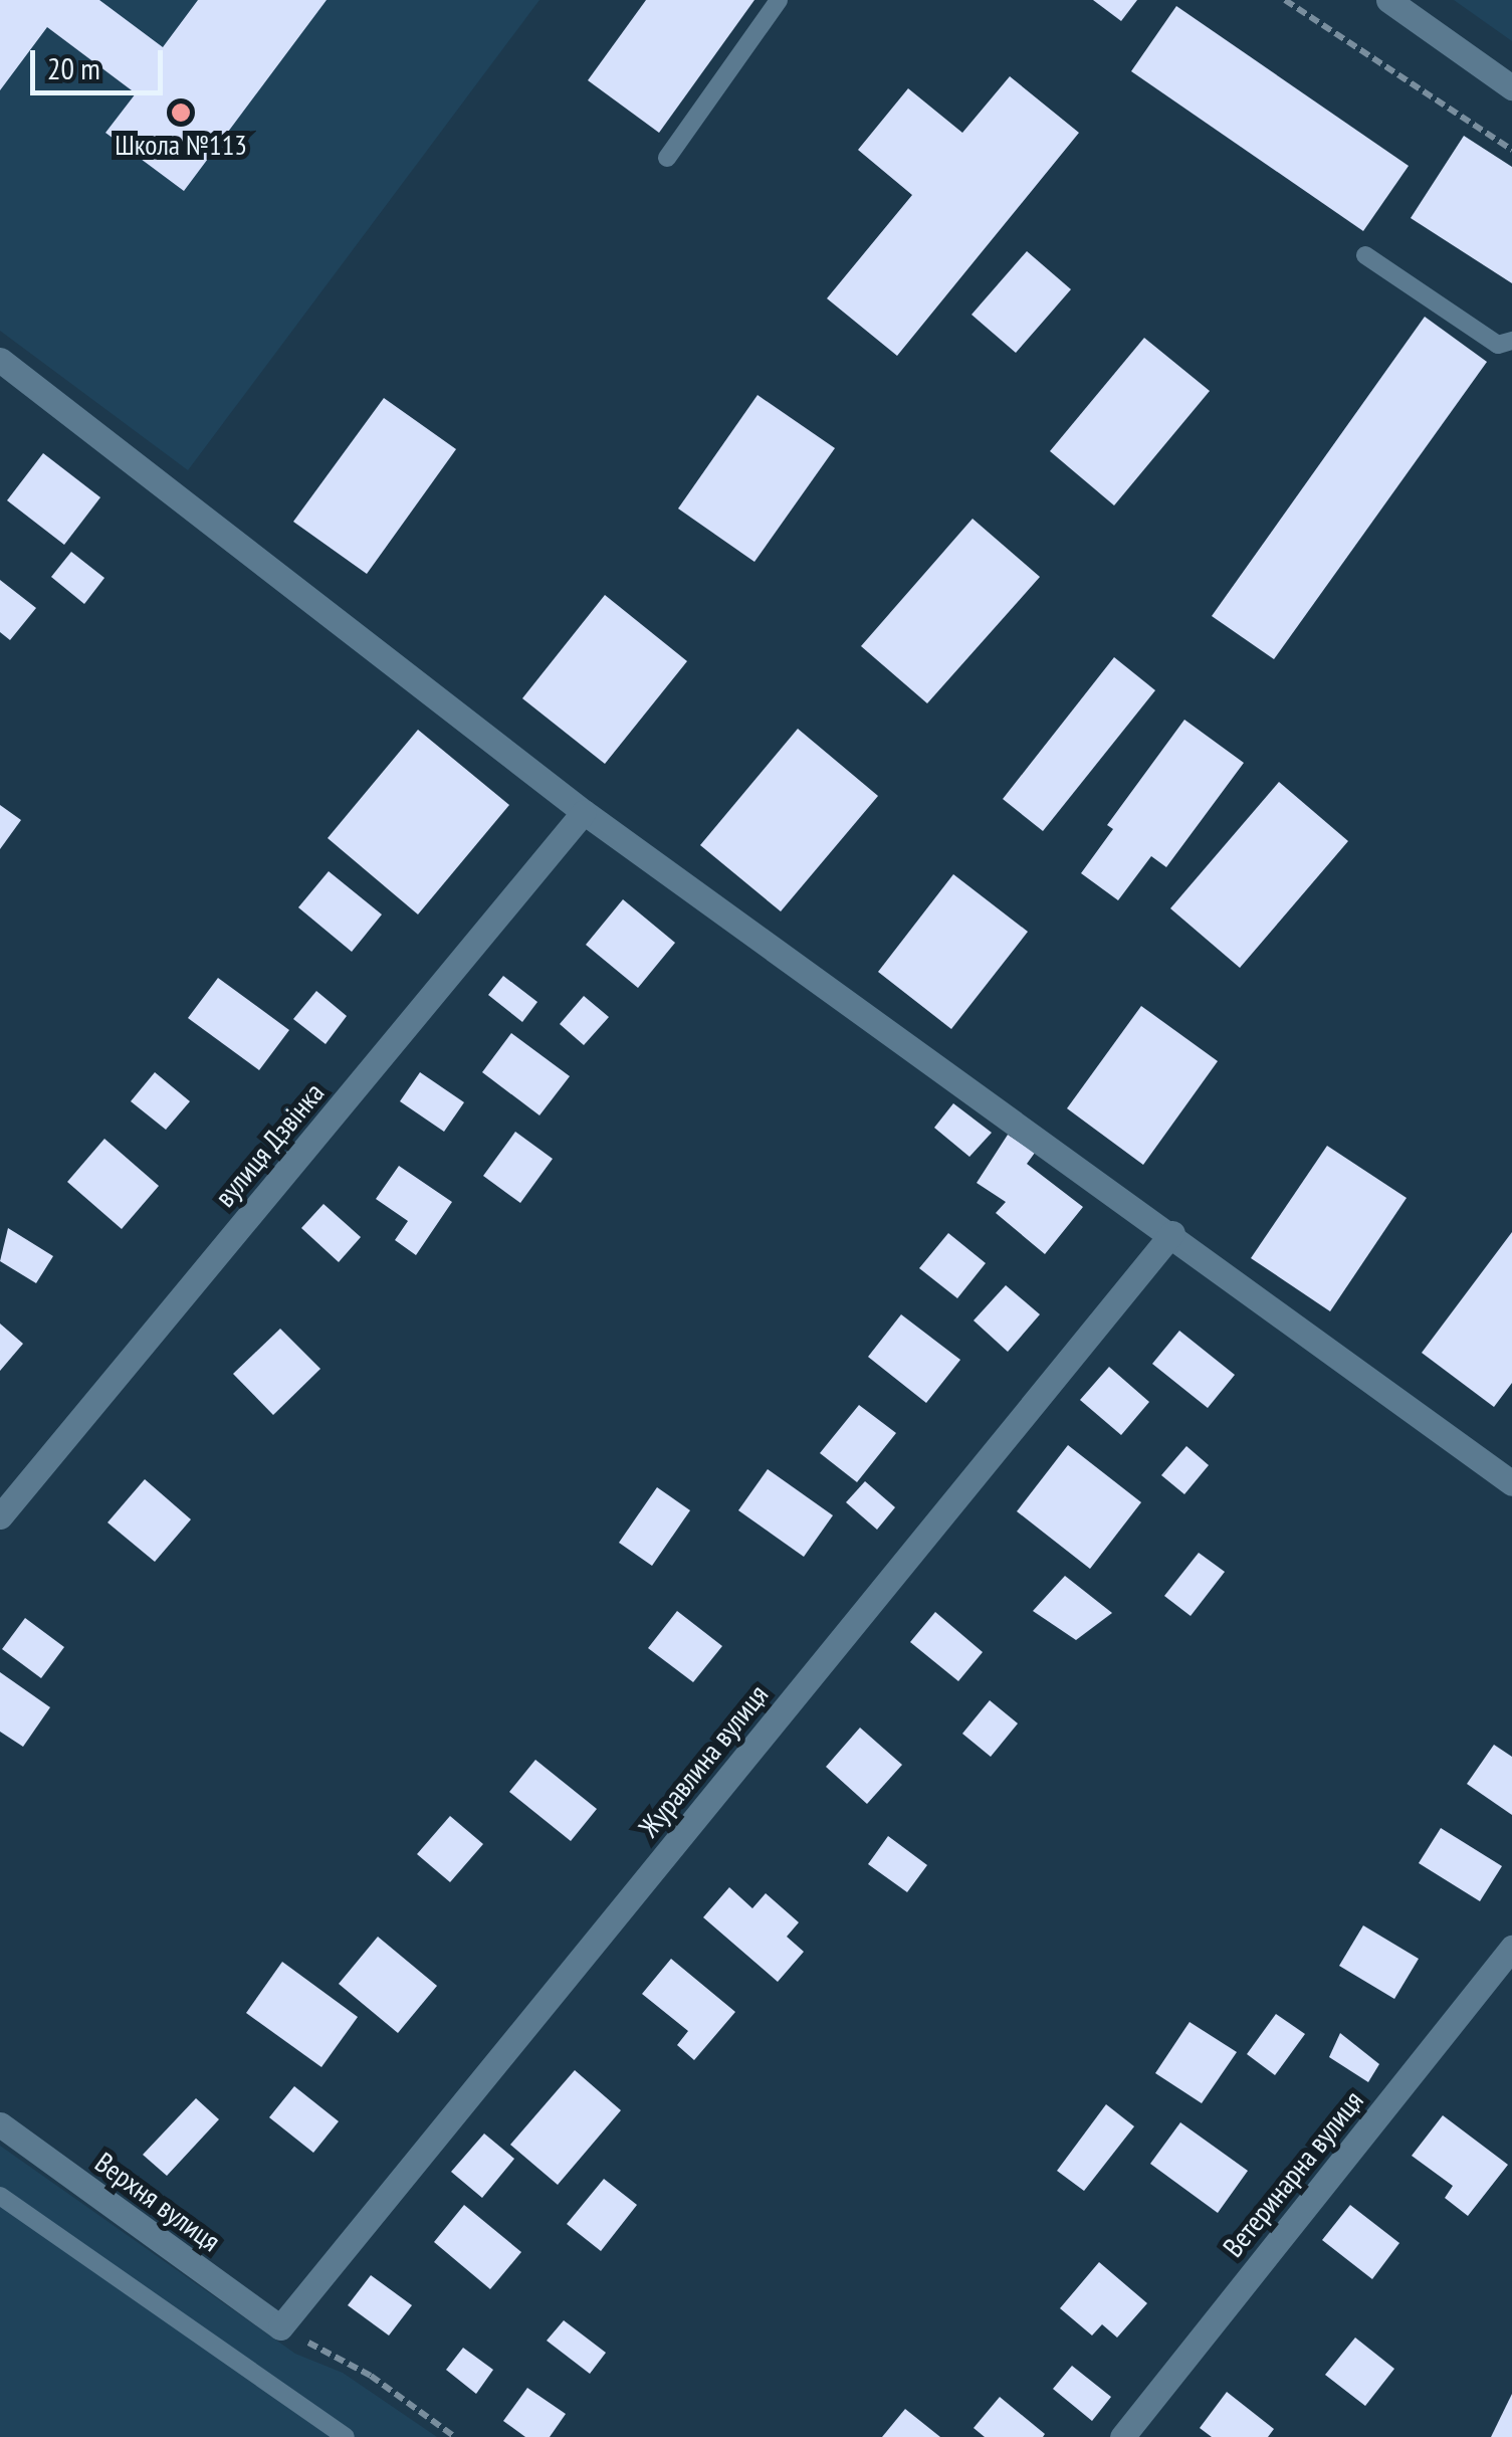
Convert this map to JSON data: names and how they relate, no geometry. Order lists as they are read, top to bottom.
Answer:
{
  "streets": {
    "street": [
      "вулиця Дзвінка",
      "Журавлина вулиця",
      "Ветеринарна вулиця",
      "Верхня вулиця"
    ]
  },
  "crossings": [
    ["Журавлина вулиця", "Верхня вулиця"]
  ],
  "places": ["Школа №113"],
  "scale_bar": "20 m"
}
